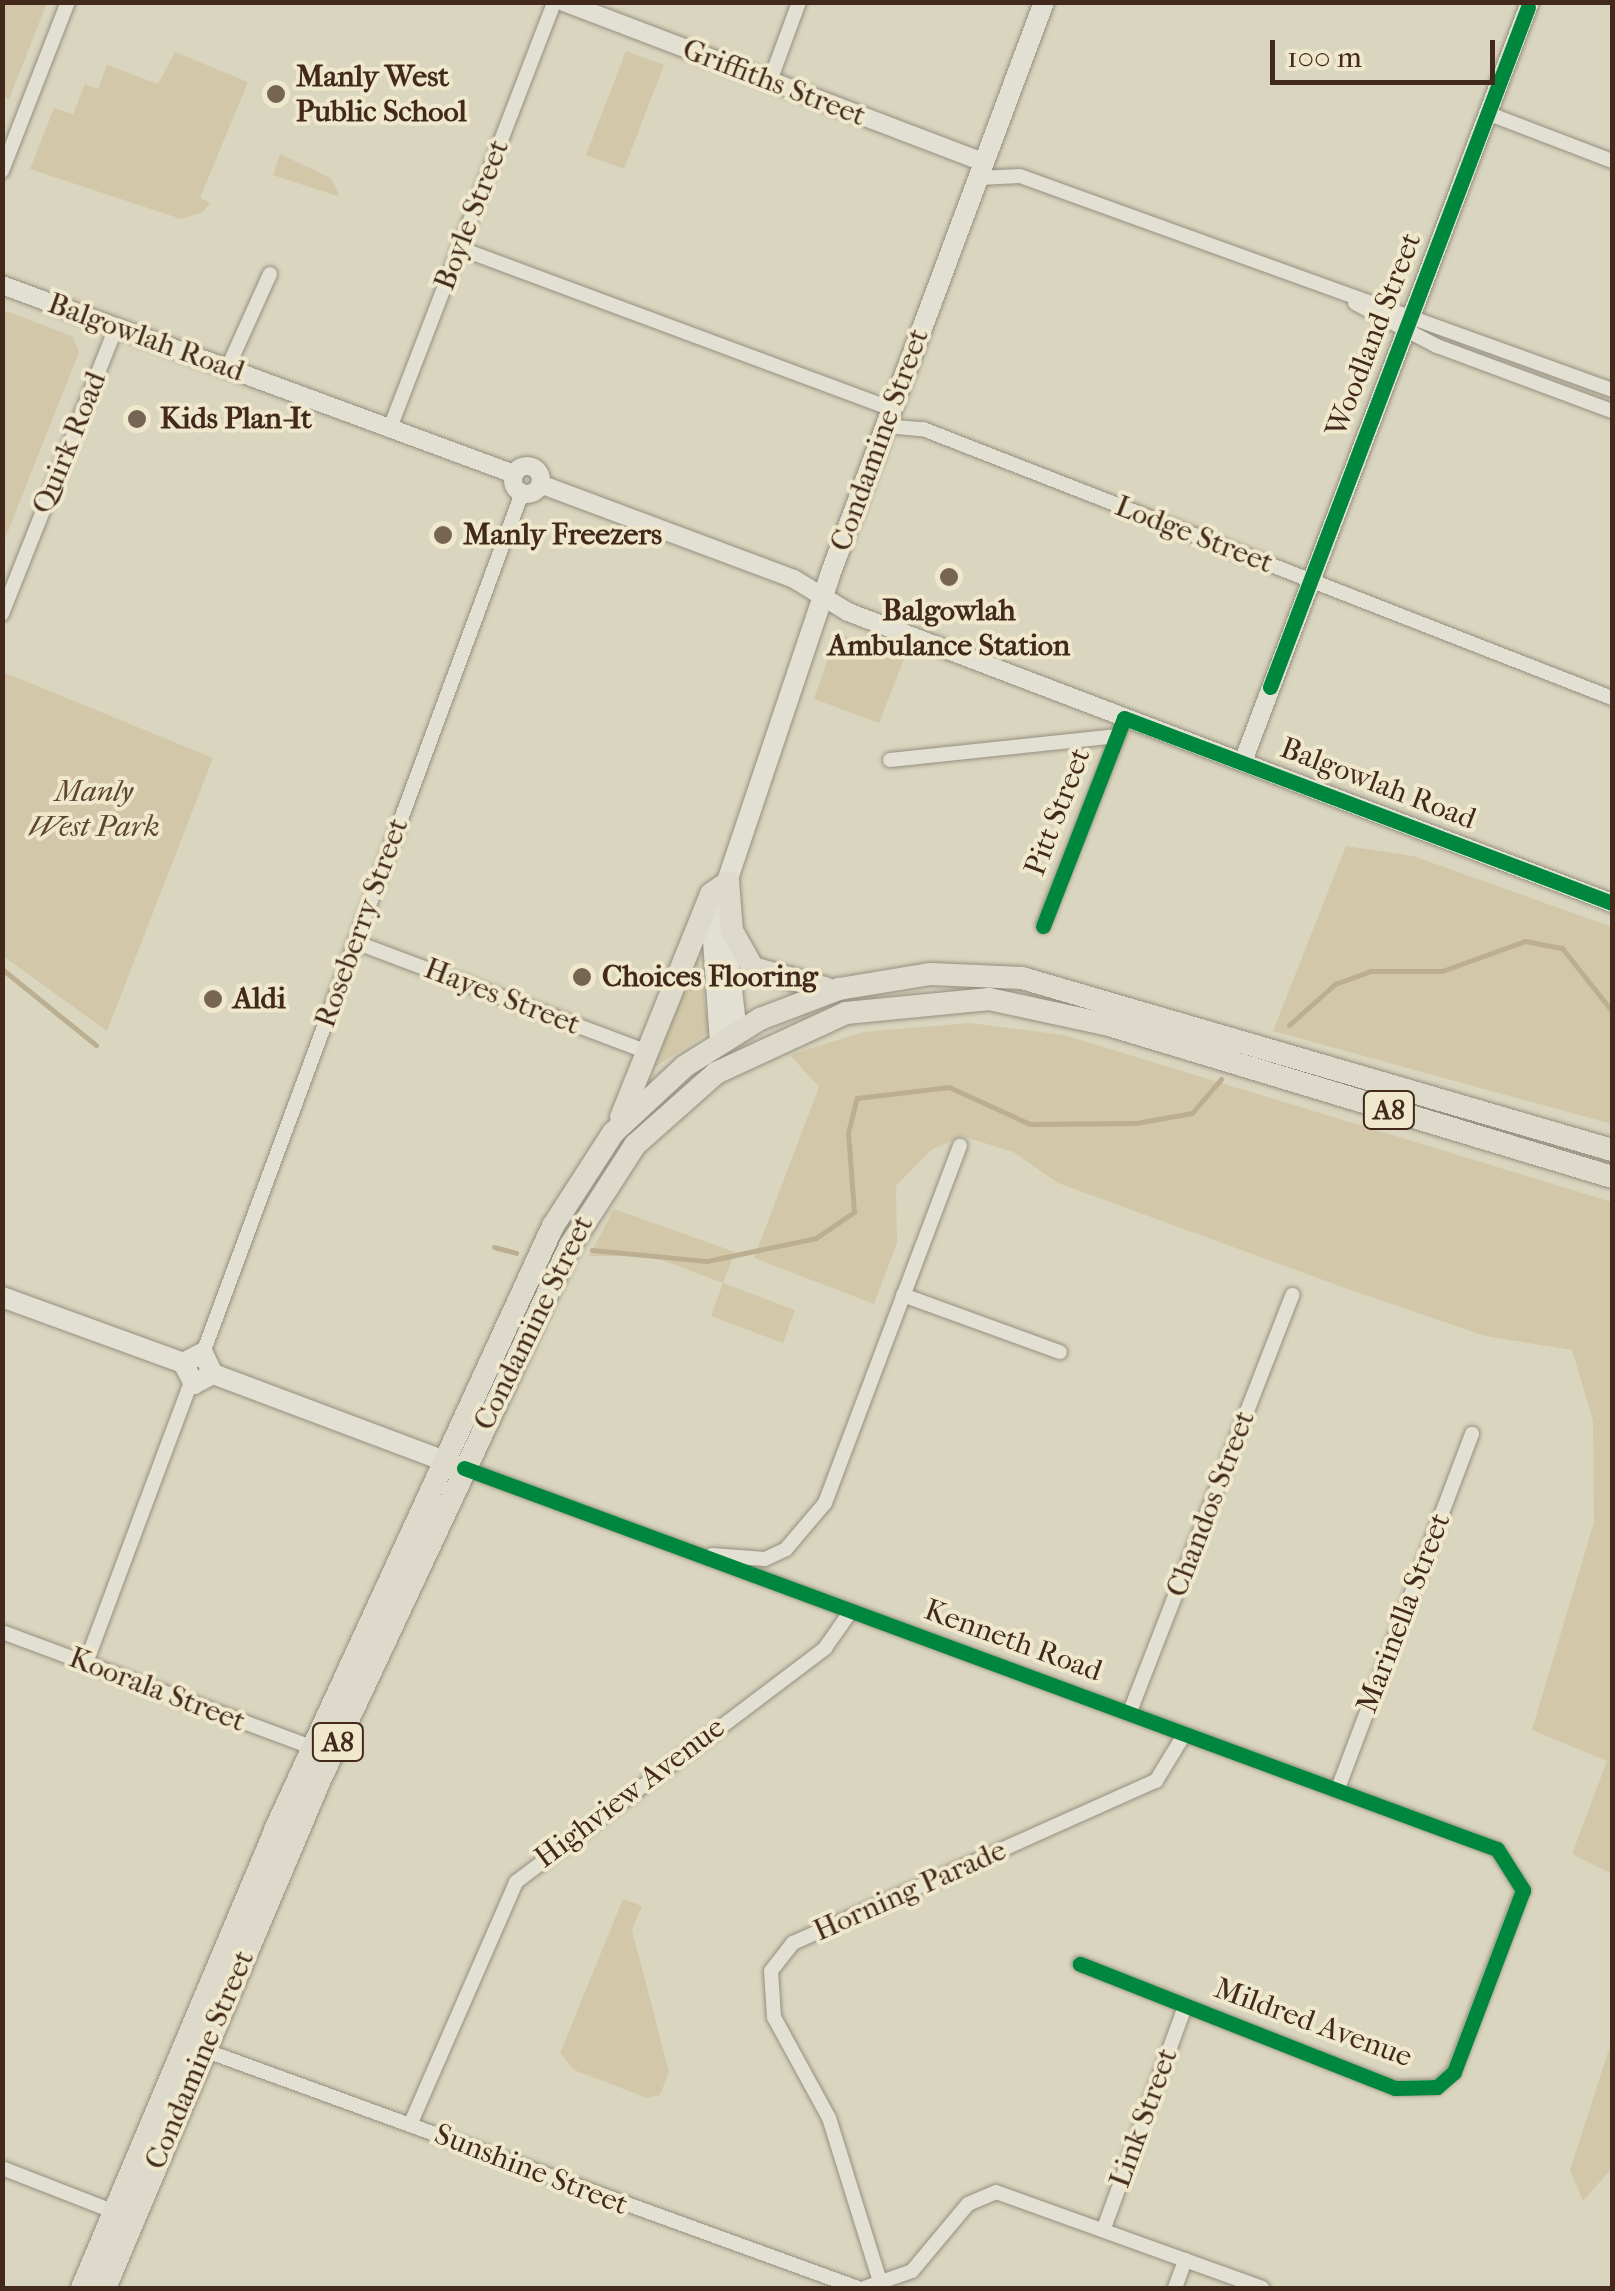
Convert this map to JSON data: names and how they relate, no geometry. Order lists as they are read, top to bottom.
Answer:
{
  "streets": {
    "highway": ["Condamine Street", "A8"],
    "main road": ["Kenneth Road"],
    "street": [
      "Griffiths Street",
      "Boyle Street",
      "Woodland Street",
      "Balgowlah Road",
      "Quirk Road",
      "Lodge Street",
      "Pitt Street",
      "Roseberry Street",
      "Hayes Street",
      "Chandos Street",
      "Marinella Street",
      "Koorala Street",
      "Highview Avenue",
      "Horning Parade",
      "Mildred Avenue",
      "Link Street",
      "Sunshine Street"
    ]
  },
  "crossings": [
    ["Griffiths Street", "Woodland Street"],
    ["Griffiths Street", "Condamine Street"],
    ["Boyle Street", "Balgowlah Road"],
    ["Boyle Street", "Lodge Street"],
    ["Woodland Street", "Balgowlah Road"],
    ["Woodland Street", "Lodge Street"],
    ["Balgowlah Road", "Condamine Street"],
    ["Balgowlah Road", "Quirk Road"],
    ["Balgowlah Road", "Pitt Street"],
    ["Condamine Street", "Lodge Street"],
    ["Condamine Street", "A8"],
    ["Condamine Street", "Kenneth Road"],
    ["Condamine Street", "Koorala Street"],
    ["Condamine Street", "Sunshine Street"],
    ["Roseberry Street", "Hayes Street"],
    ["Chandos Street", "Kenneth Road"],
    ["Marinella Street", "Kenneth Road"],
    ["Kenneth Road", "Highview Avenue"],
    ["Kenneth Road", "Horning Parade"],
    ["Kenneth Road", "Mildred Avenue"],
    ["Highview Avenue", "Sunshine Street"],
    ["Horning Parade", "Sunshine Street"],
    ["Mildred Avenue", "Link Street"]
  ],
  "parks": ["Manly West Park"],
  "places": [
    "Manly West Public School",
    "Kids Plan-It",
    "Manly Freezers",
    "Balgowlah Ambulance Station",
    "Choices Flooring",
    "Aldi"
  ],
  "scale_bar": "100 m"
}
